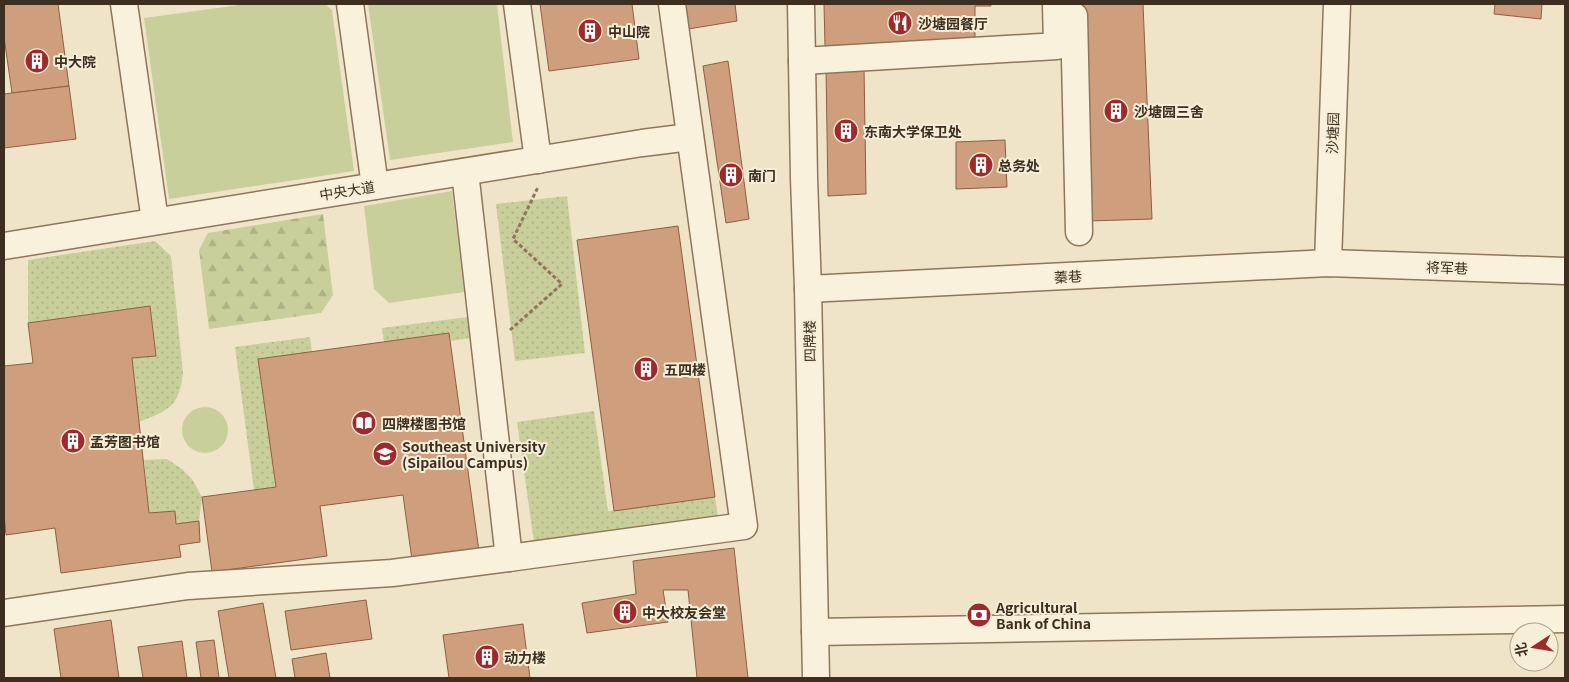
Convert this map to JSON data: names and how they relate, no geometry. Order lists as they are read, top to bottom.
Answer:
{
  "streets": {
    "street": [
      "沙塘园",
      "中央大道",
      "将军巷",
      "蓁巷",
      "四牌楼"
    ]
  },
  "crossings": [
    ["沙塘园", "将军巷"],
    ["沙塘园", "蓁巷"],
    ["将军巷", "蓁巷"],
    ["蓁巷", "四牌楼"]
  ],
  "places": {
    "restaurant": ["沙塘园餐厅"],
    "building": [
      "中山院",
      "中大院",
      "沙塘园三舍",
      "东南大学保卫处",
      "总务处",
      "南门",
      "五四楼",
      "孟芳图书馆",
      "中大校友会堂",
      "动力楼"
    ],
    "library": ["四牌楼图书馆"],
    "school or university": ["Southeast University (Sipailou Campus)"],
    "bank": ["Agricultural Bank of China"]
  },
  "north": "left"
}
